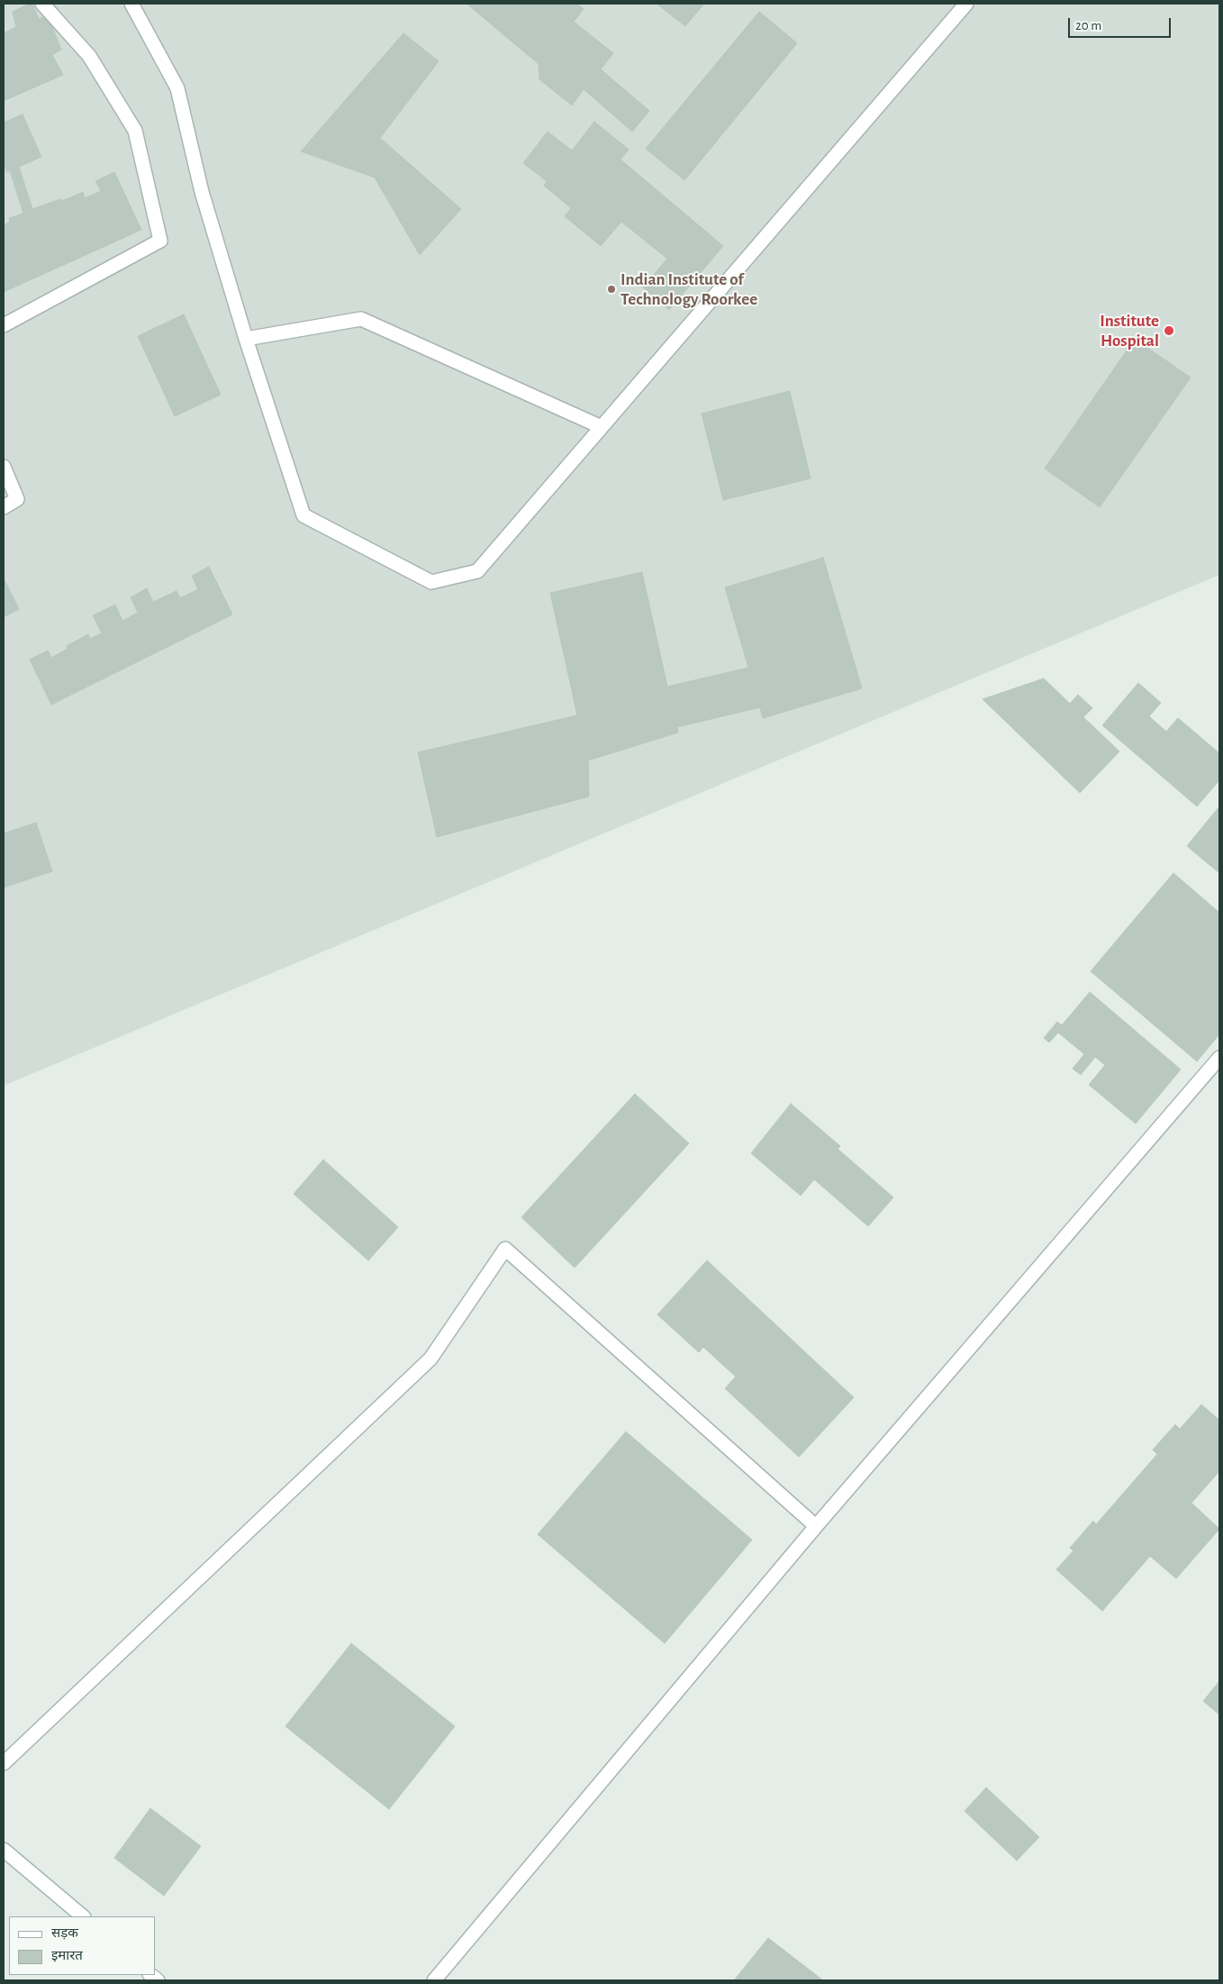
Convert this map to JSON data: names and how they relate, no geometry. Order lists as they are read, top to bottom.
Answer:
{
  "places": ["Indian Institute of Technology Roorkee", "Institute Hospital"],
  "legend": ["सड़क", "इमारत"],
  "scale_bar": "20 m"
}
